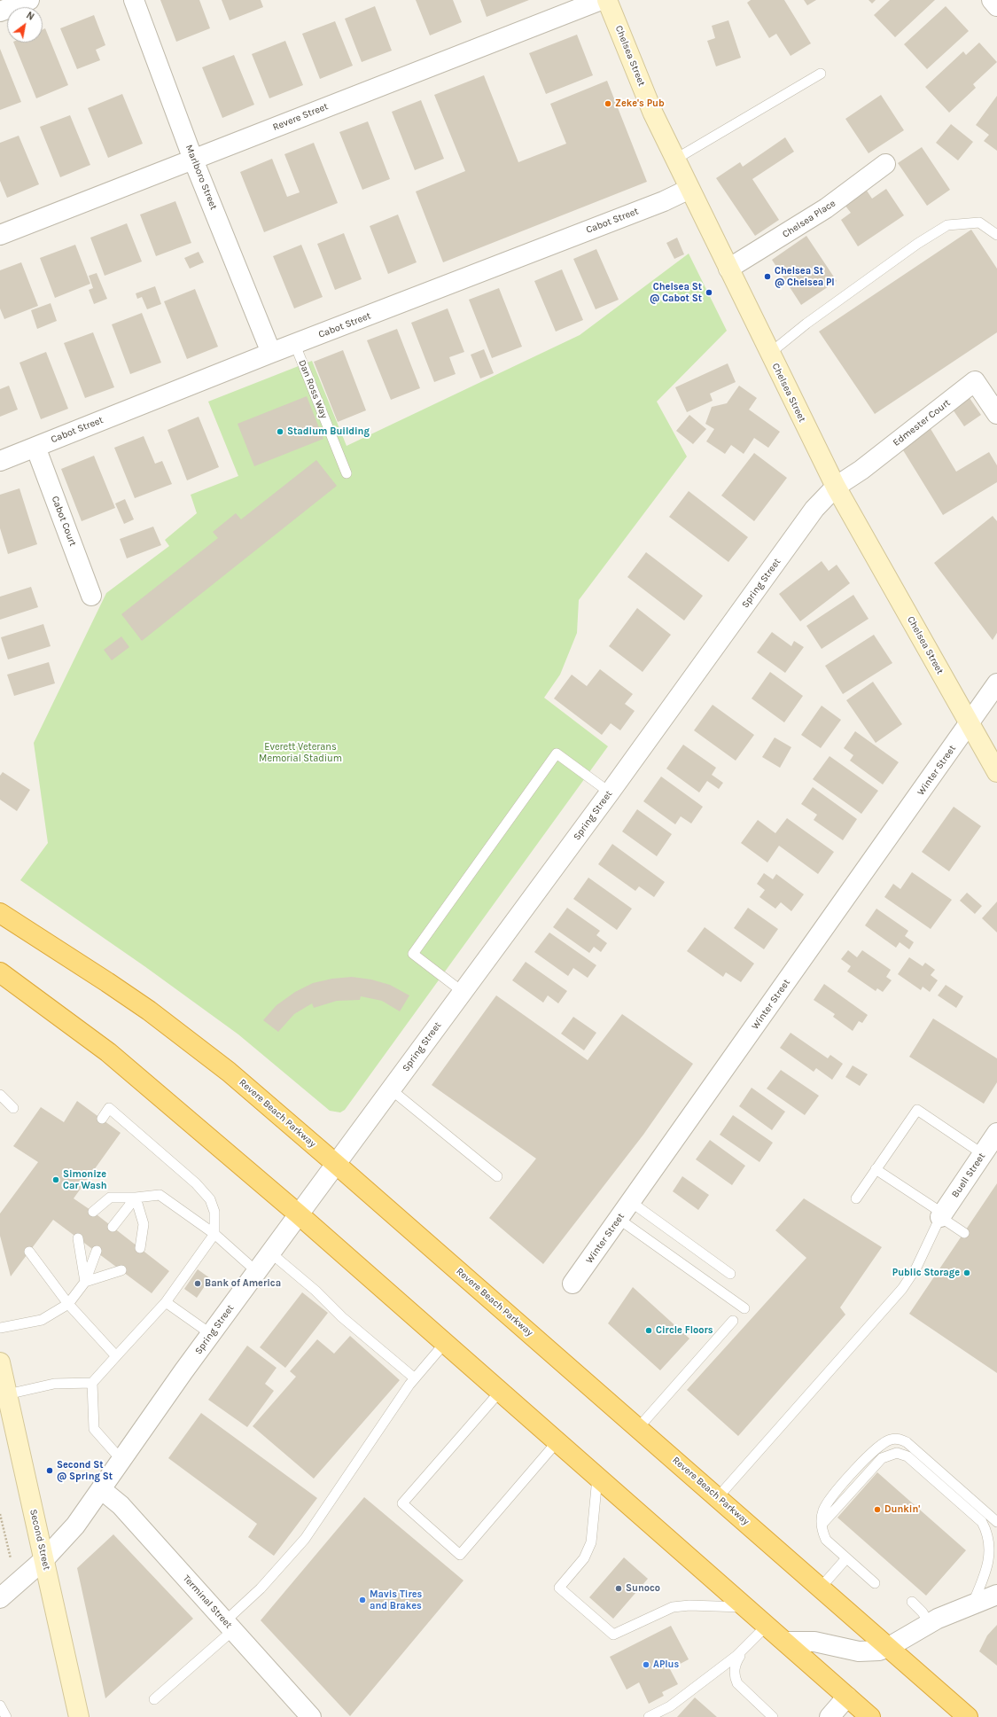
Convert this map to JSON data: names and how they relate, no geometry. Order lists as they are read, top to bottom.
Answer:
{
  "streets": {
    "highway": ["Revere Beach Parkway"],
    "main road": ["Chelsea Street", "Second Street"],
    "street": [
      "Revere Street",
      "Marlboro Street",
      "Chelsea Place",
      "Cabot Street",
      "Edmester Court",
      "Cabot Court",
      "Spring Street",
      "Winter Street",
      "Buell Street",
      "Terminal Street"
    ],
    "lane": ["Dan Ross Way"]
  },
  "crossings": [
    ["Chelsea Street", "Chelsea Place"],
    ["Chelsea Street", "Cabot Street"],
    ["Chelsea Street", "Edmester Court"],
    ["Chelsea Street", "Spring Street"],
    ["Chelsea Street", "Winter Street"],
    ["Revere Street", "Marlboro Street"],
    ["Marlboro Street", "Cabot Street"],
    ["Cabot Street", "Dan Ross Way"],
    ["Cabot Street", "Cabot Court"],
    ["Edmester Court", "Spring Street"],
    ["Spring Street", "Revere Beach Parkway"],
    ["Spring Street", "Second Street"],
    ["Spring Street", "Terminal Street"]
  ],
  "parks": ["Everett Veterans Memorial Stadium"],
  "places": [
    "Zeke's Pub",
    "Chelsea St @ Chelsea Pl",
    "Chelsea St @ Cabot St",
    "Stadium Building",
    "Simonize Car Wash",
    "Public Storage",
    "Bank of America",
    "Circle Floors",
    "Second St @ Spring St",
    "Dunkin'",
    "Sunoco",
    "Mavis Tires and Brakes",
    "APlus"
  ],
  "north": "top right"
}
